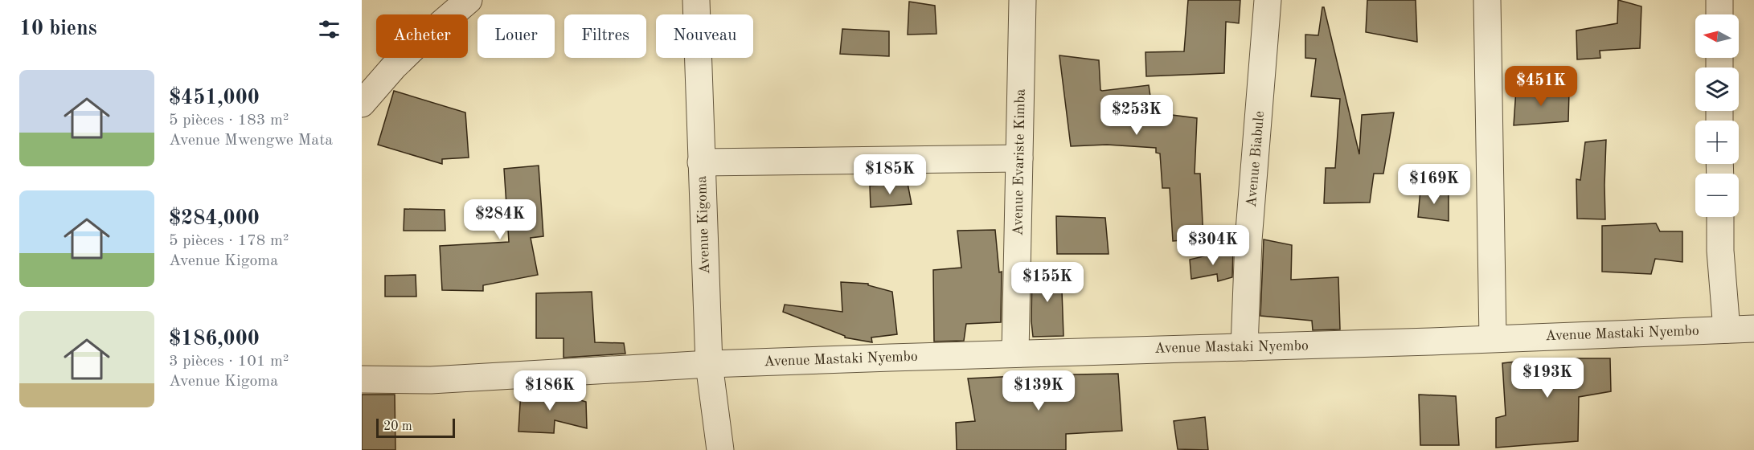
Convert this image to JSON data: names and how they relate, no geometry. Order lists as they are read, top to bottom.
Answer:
{
  "streets": {
    "street": [
      "Avenue Biabule",
      "Avenue Evariste Kimba",
      "Avenue Kigoma",
      "Avenue Mastaki Nyembo"
    ]
  },
  "crossings": [
    ["Avenue Biabule", "Avenue Mastaki Nyembo"],
    ["Avenue Evariste Kimba", "Avenue Mastaki Nyembo"],
    ["Avenue Kigoma", "Avenue Mastaki Nyembo"]
  ],
  "scale_bar": "20 m",
  "north": "left",
  "page": {
    "heading": "10 biens",
    "map_buttons": ["+", "−"],
    "chip": [
      "Acheter",
      "Louer",
      "Filtres",
      "Nouveau"
    ],
    "list": [
      {
        "name": "$451,000",
        "note": "5 pièces · 183 m² · Avenue Mwengwe Mata"
      },
      {
        "name": "$284,000",
        "note": "5 pièces · 178 m² · Avenue Kigoma"
      },
      {
        "name": "$186,000",
        "note": "3 pièces · 101 m² · Avenue Kigoma"
      }
    ],
    "price": [
      "$451K",
      "$253K",
      "$185K",
      "$169K",
      "$284K",
      "$304K",
      "$155K",
      "$193K",
      "$186K",
      "$139K"
    ],
    "scale": "20 m"
  }
}
